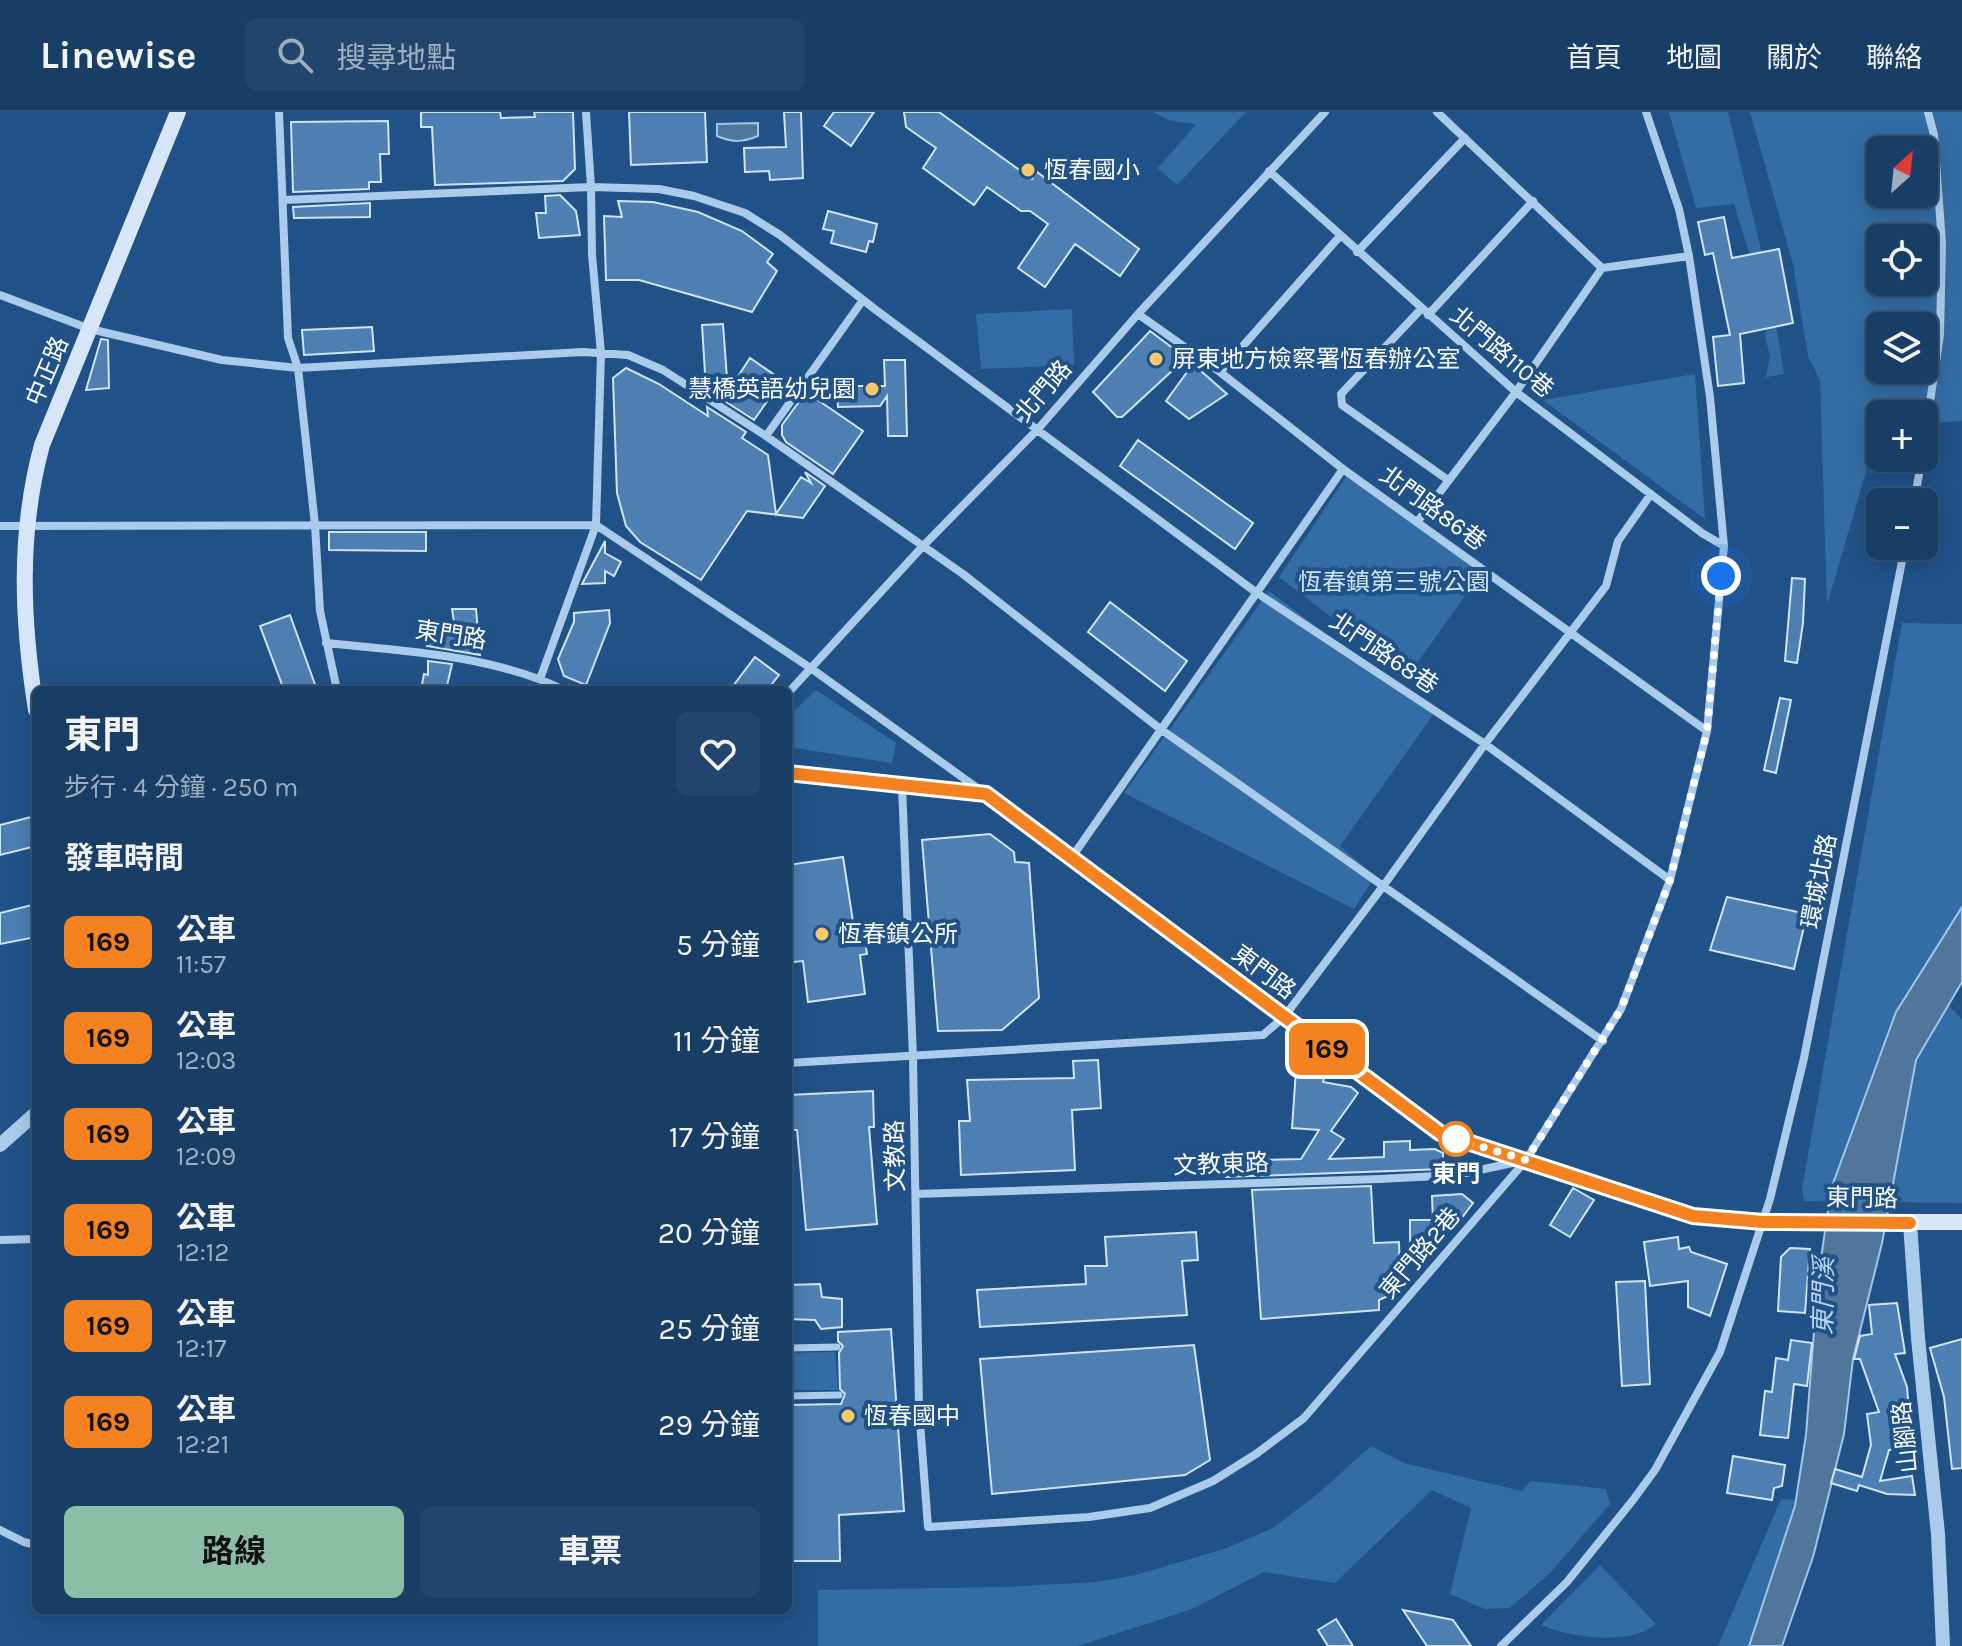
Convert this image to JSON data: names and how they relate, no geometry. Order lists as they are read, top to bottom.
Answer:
{
  "streets": {
    "main road": ["中正路", "東門路"],
    "street": [
      "北門路110巷",
      "北門路",
      "北門路86巷",
      "北門路68巷",
      "環城北路",
      "文教路",
      "文教東路",
      "東門路2巷",
      "山腳路"
    ]
  },
  "crossings": [
    ["北門路110巷", "北門路"],
    ["北門路110巷", "東門路2巷"],
    ["北門路", "北門路86巷"],
    ["北門路", "北門路68巷"],
    ["北門路86巷", "東門路2巷"],
    ["東門路", "環城北路"],
    ["東門路", "文教東路"],
    ["東門路", "東門路2巷"],
    ["東門路", "山腳路"],
    ["北門路68巷", "東門路2巷"],
    ["文教路", "文教東路"],
    ["文教路", "東門路2巷"],
    ["文教東路", "東門路2巷"]
  ],
  "water": ["東門溪"],
  "parks": ["恆春鎮第三號公園"],
  "places": [
    "恆春國小",
    "屏東地方檢察署恆春辦公室",
    "慧橋英語幼兒園",
    "恆春鎮公所",
    "東門",
    "恆春國中"
  ],
  "lines": ["bus line 169"],
  "north": "top right",
  "page": {
    "header": "Linewise",
    "search": "搜尋地點",
    "nav": [
      "首頁",
      "地圖",
      "關於",
      "聯絡"
    ],
    "on_map": "169",
    "map_buttons": ["+", "−"],
    "heading": [
      ["東門", "步行 · 4 分鐘 · 250 m"],
      "發車時間"
    ],
    "list": [
      {
        "mark": "169",
        "name": "公車",
        "note": "11:57",
        "value": "5 分鐘"
      },
      {
        "mark": "169",
        "name": "公車",
        "note": "12:03",
        "value": "11 分鐘"
      },
      {
        "mark": "169",
        "name": "公車",
        "note": "12:09",
        "value": "17 分鐘"
      },
      {
        "mark": "169",
        "name": "公車",
        "note": "12:12",
        "value": "20 分鐘"
      },
      {
        "mark": "169",
        "name": "公車",
        "note": "12:17",
        "value": "25 分鐘"
      },
      {
        "mark": "169",
        "name": "公車",
        "note": "12:21",
        "value": "29 分鐘"
      }
    ],
    "buttons": ["路線", "車票"]
  }
}
